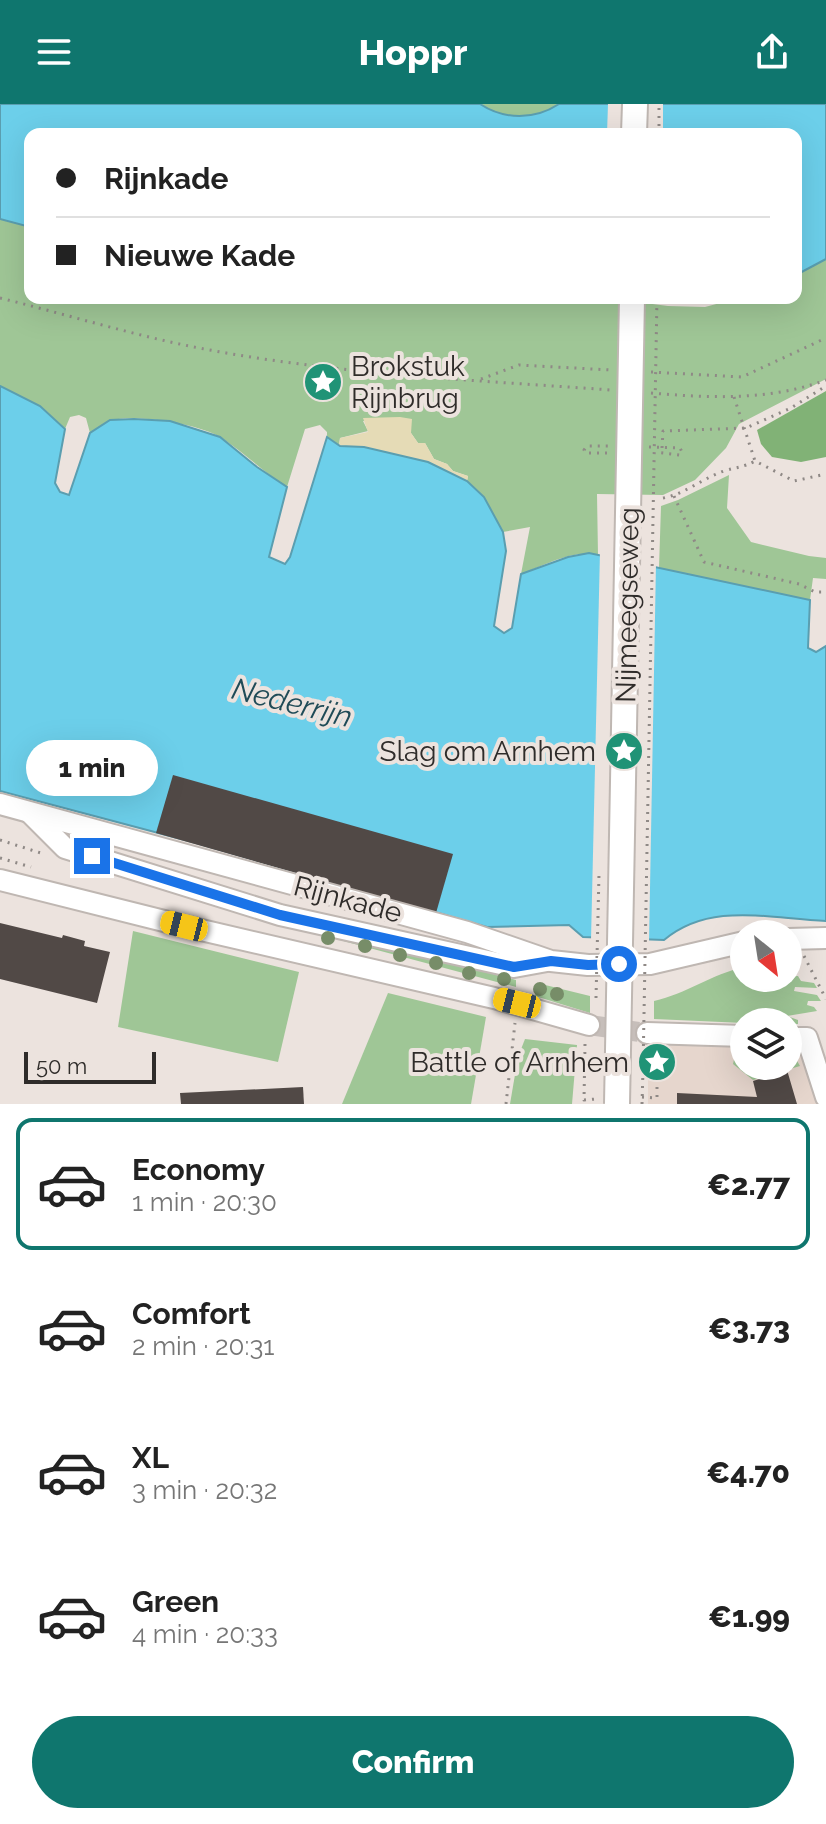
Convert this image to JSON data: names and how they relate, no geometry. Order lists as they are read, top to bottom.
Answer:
{
  "streets": {
    "main road": ["Nijmeegseweg"],
    "street": ["Rijnkade"]
  },
  "water": ["Nederrijn"],
  "places": {
    "place": ["Brokstuk Rijnbrug", "Slag om Arnhem", "Battle of Arnhem"]
  },
  "scale_bar": "50 m",
  "north": "bottom right",
  "page": {
    "header": "Hoppr",
    "banner": ["Rijnkade", "Nieuwe Kade"],
    "bubble": "1 min",
    "scale": "50 m",
    "list": [
      {
        "name": "Economy",
        "note": "1 min · 20:30",
        "value": "€2.77"
      },
      {
        "name": "Comfort",
        "note": "2 min · 20:31",
        "value": "€3.73"
      },
      {
        "name": "XL",
        "note": "3 min · 20:32",
        "value": "€4.70"
      },
      {
        "name": "Green",
        "note": "4 min · 20:33",
        "value": "€1.99"
      }
    ],
    "buttons": "Confirm"
  }
}
